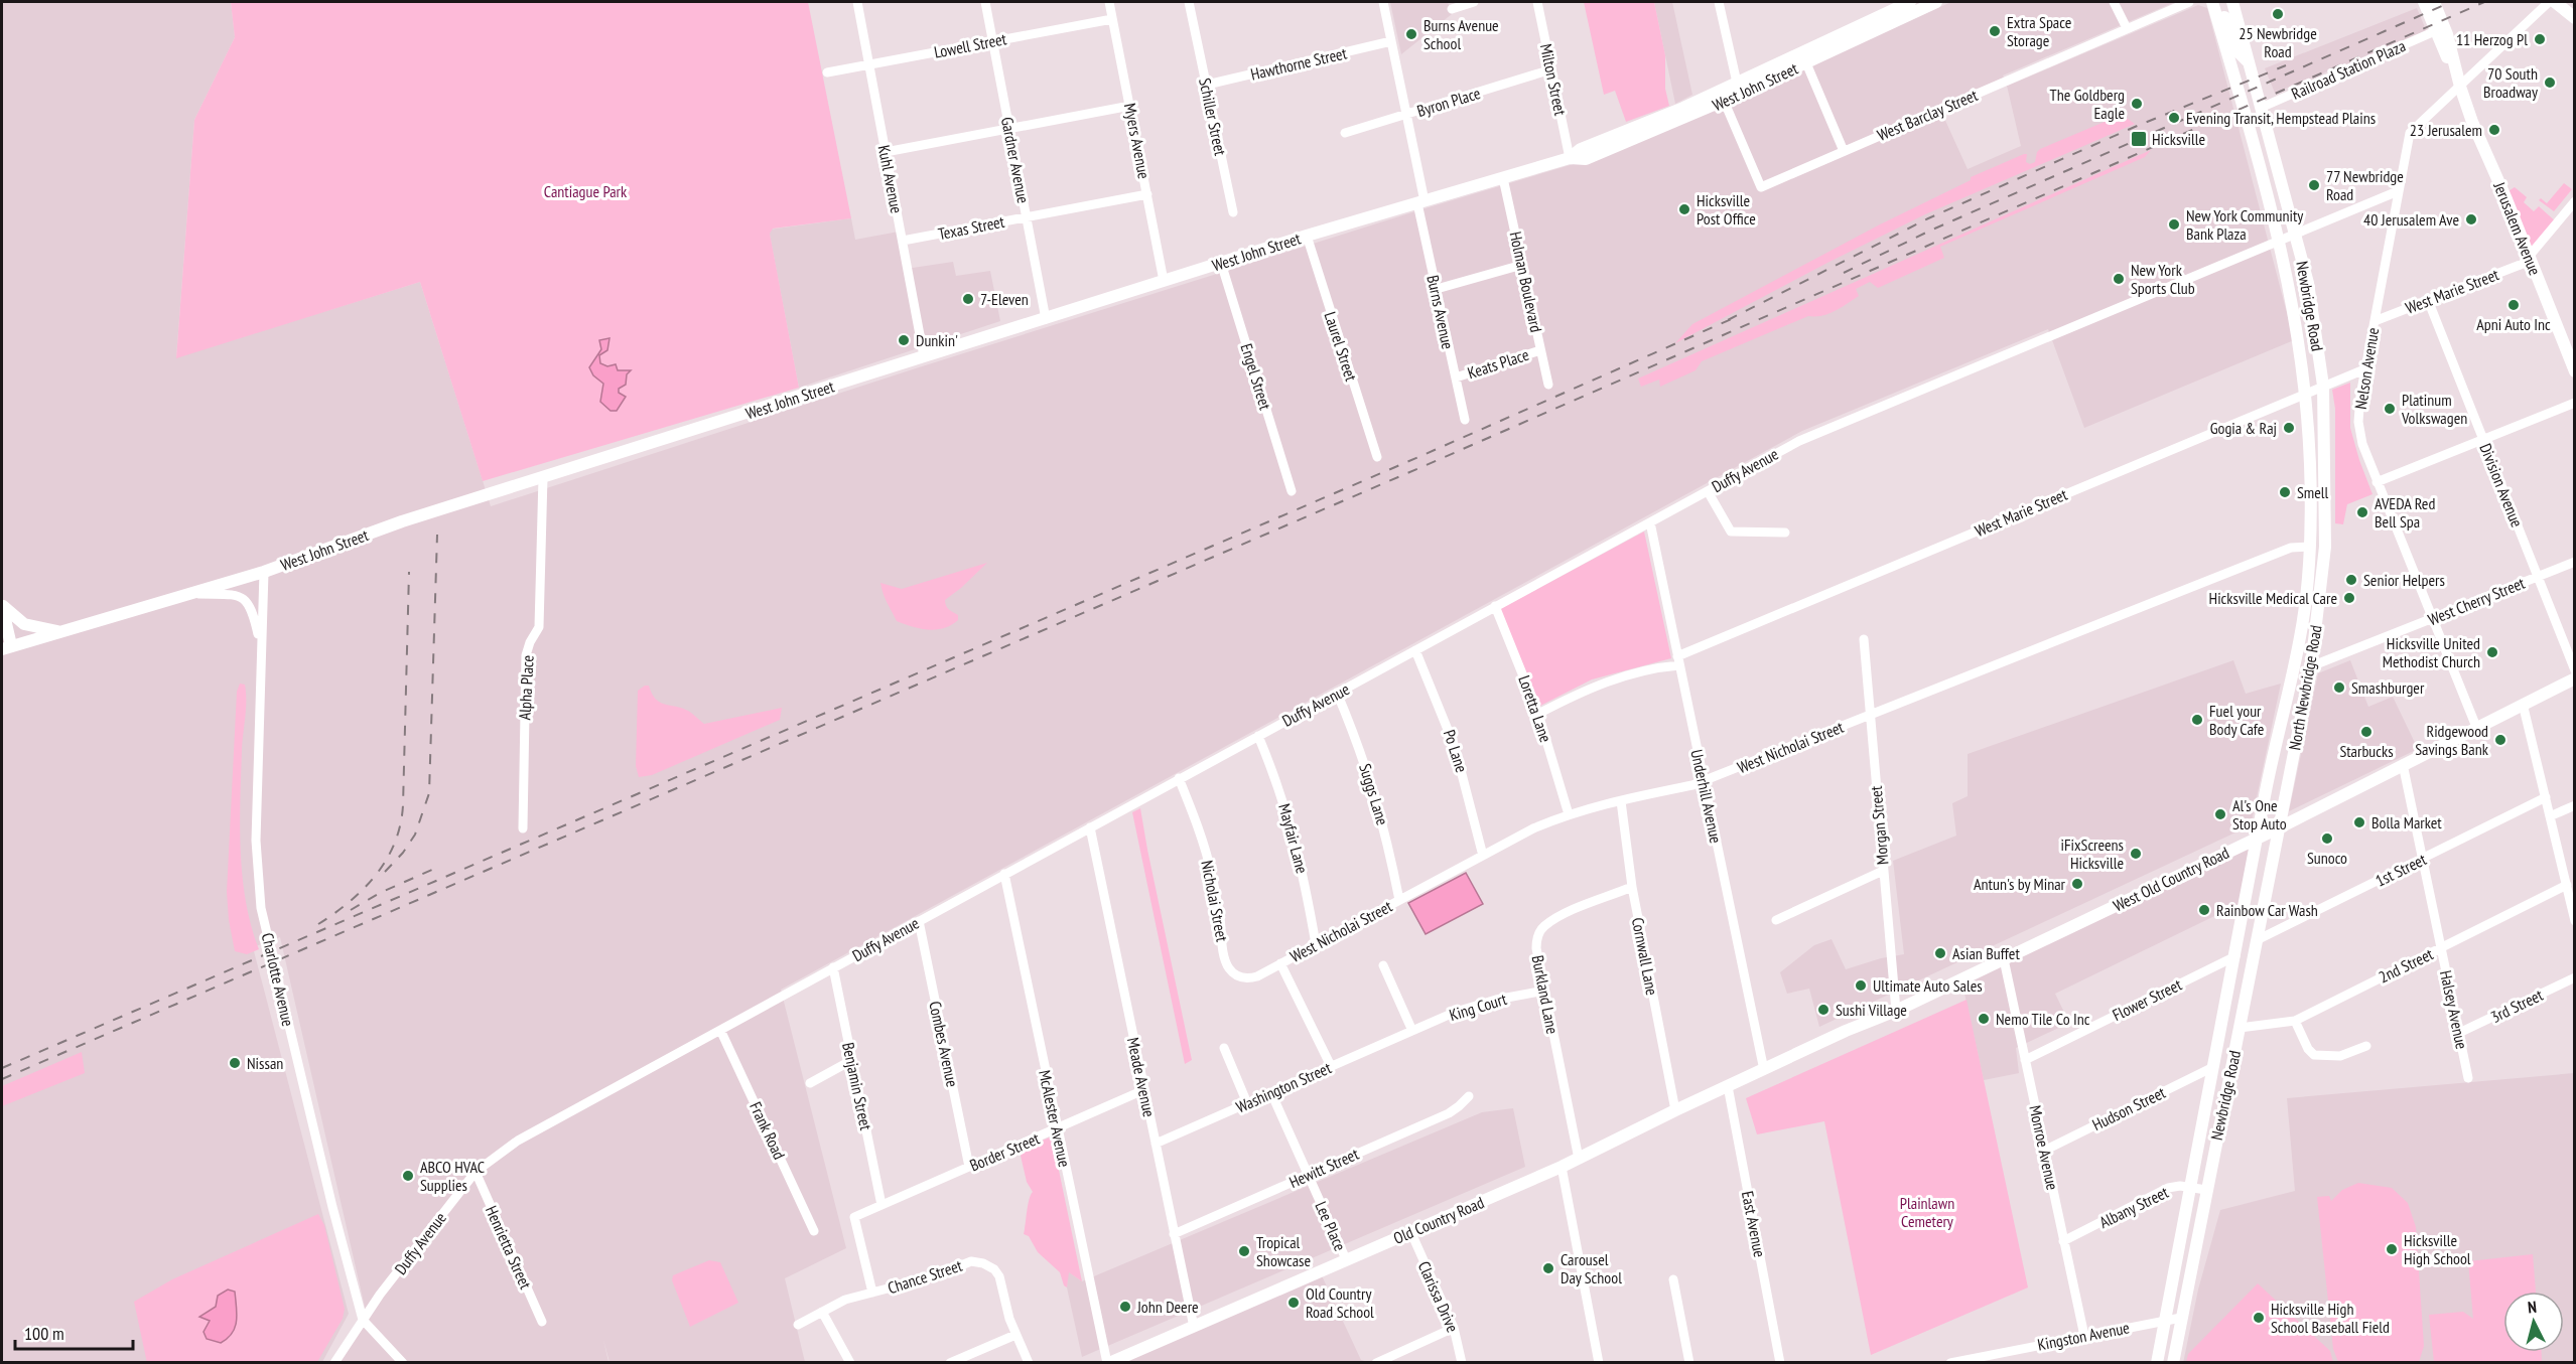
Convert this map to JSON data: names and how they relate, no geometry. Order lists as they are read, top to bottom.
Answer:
{
  "streets": {
    "main road": [
      "West John Street",
      "Jerusalem Avenue",
      "Newbridge Road",
      "North Newbridge Road",
      "West Old Country Road",
      "Old Country Road"
    ],
    "street": [
      "Lowell Street",
      "Hawthorne Street",
      "Railroad Station Plaza",
      "Milton Street",
      "Byron Place",
      "West Barclay Street",
      "Schiller Street",
      "Myers Avenue",
      "Gardner Avenue",
      "Kuhl Avenue",
      "Texas Street",
      "Holman Boulevard",
      "West Marie Street",
      "Burns Avenue",
      "Laurel Street",
      "Keats Place",
      "Nelson Avenue",
      "Engel Street",
      "Duffy Avenue",
      "Division Avenue",
      "West Cherry Street",
      "Alpha Place",
      "Loretta Lane",
      "West Nicholai Street",
      "Po Lane",
      "Suggs Lane",
      "Underhill Avenue",
      "Morgan Street",
      "Mayfair Lane",
      "1st Street",
      "Nicholai Street",
      "Cornwall Lane",
      "2nd Street",
      "Charlotte Avenue",
      "Burkland Lane",
      "Flower Street",
      "3rd Street",
      "King Court",
      "Halsey Avenue",
      "Combes Avenue",
      "Meade Avenue",
      "Benjamin Street",
      "Washington Street",
      "Hudson Street",
      "McAlester Avenue",
      "Frank Road",
      "Monroe Avenue",
      "Border Street",
      "Hewitt Street",
      "Albany Street",
      "East Avenue",
      "Lee Place",
      "Henrietta Street",
      "Chance Street",
      "Clarissa Drive",
      "Kingston Avenue"
    ]
  },
  "crossings": [
    ["Lowell Street", "Myers Avenue"],
    ["Lowell Street", "Gardner Avenue"],
    ["Lowell Street", "Kuhl Avenue"],
    ["Hawthorne Street", "Schiller Street"],
    ["Hawthorne Street", "Burns Avenue"],
    ["Railroad Station Plaza", "Jerusalem Avenue"],
    ["Railroad Station Plaza", "Newbridge Road"],
    ["Milton Street", "West John Street"],
    ["Milton Street", "Byron Place"],
    ["West John Street", "West Barclay Street"],
    ["West John Street", "Myers Avenue"],
    ["West John Street", "Gardner Avenue"],
    ["West John Street", "Kuhl Avenue"],
    ["West John Street", "Holman Boulevard"],
    ["West John Street", "Burns Avenue"],
    ["West John Street", "Laurel Street"],
    ["West John Street", "Engel Street"],
    ["West John Street", "Alpha Place"],
    ["West John Street", "Charlotte Avenue"],
    ["Byron Place", "Burns Avenue"],
    ["Myers Avenue", "Texas Street"],
    ["Gardner Avenue", "Texas Street"],
    ["Kuhl Avenue", "Texas Street"],
    ["Jerusalem Avenue", "West Marie Street"],
    ["Jerusalem Avenue", "Nelson Avenue"],
    ["Holman Boulevard", "Keats Place"],
    ["West Marie Street", "Newbridge Road"],
    ["West Marie Street", "Nelson Avenue"],
    ["West Marie Street", "Division Avenue"],
    ["West Marie Street", "North Newbridge Road"],
    ["West Marie Street", "Loretta Lane"],
    ["West Marie Street", "Underhill Avenue"],
    ["Newbridge Road", "Duffy Avenue"],
    ["Newbridge Road", "North Newbridge Road"],
    ["Newbridge Road", "1st Street"],
    ["Newbridge Road", "West Old Country Road"],
    ["Newbridge Road", "2nd Street"],
    ["Newbridge Road", "Flower Street"],
    ["Newbridge Road", "Hudson Street"],
    ["Newbridge Road", "Albany Street"],
    ["Newbridge Road", "Kingston Avenue"],
    ["Burns Avenue", "Keats Place"],
    ["Nelson Avenue", "Duffy Avenue"],
    ["Nelson Avenue", "West Cherry Street"],
    ["Nelson Avenue", "West Old Country Road"],
    ["Duffy Avenue", "North Newbridge Road"],
    ["Duffy Avenue", "Loretta Lane"],
    ["Duffy Avenue", "Po Lane"],
    ["Duffy Avenue", "Suggs Lane"],
    ["Duffy Avenue", "Underhill Avenue"],
    ["Duffy Avenue", "Mayfair Lane"],
    ["Duffy Avenue", "Nicholai Street"],
    ["Duffy Avenue", "Charlotte Avenue"],
    ["Duffy Avenue", "Combes Avenue"],
    ["Duffy Avenue", "Meade Avenue"],
    ["Duffy Avenue", "Benjamin Street"],
    ["Duffy Avenue", "McAlester Avenue"],
    ["Duffy Avenue", "Frank Road"],
    ["Duffy Avenue", "Henrietta Street"],
    ["Division Avenue", "West Cherry Street"],
    ["West Cherry Street", "North Newbridge Road"],
    ["North Newbridge Road", "West Nicholai Street"],
    ["North Newbridge Road", "West Old Country Road"],
    ["Loretta Lane", "West Nicholai Street"],
    ["West Nicholai Street", "Po Lane"],
    ["West Nicholai Street", "Suggs Lane"],
    ["West Nicholai Street", "Underhill Avenue"],
    ["West Nicholai Street", "Morgan Street"],
    ["West Nicholai Street", "Mayfair Lane"],
    ["West Nicholai Street", "Nicholai Street"],
    ["West Nicholai Street", "Cornwall Lane"],
    ["Underhill Avenue", "West Old Country Road"],
    ["Underhill Avenue", "Old Country Road"],
    ["Morgan Street", "West Old Country Road"],
    ["1st Street", "Halsey Avenue"],
    ["West Old Country Road", "Halsey Avenue"],
    ["West Old Country Road", "Monroe Avenue"],
    ["West Old Country Road", "Old Country Road"],
    ["Cornwall Lane", "Burkland Lane"],
    ["Cornwall Lane", "Old Country Road"],
    ["2nd Street", "Halsey Avenue"],
    ["Burkland Lane", "King Court"],
    ["Burkland Lane", "Old Country Road"],
    ["Flower Street", "Monroe Avenue"],
    ["3rd Street", "Halsey Avenue"],
    ["King Court", "Washington Street"],
    ["Combes Avenue", "Border Street"],
    ["Meade Avenue", "Washington Street"],
    ["Meade Avenue", "Border Street"],
    ["Meade Avenue", "Hewitt Street"],
    ["Meade Avenue", "Old Country Road"],
    ["Benjamin Street", "Border Street"],
    ["Washington Street", "Lee Place"],
    ["Hudson Street", "Monroe Avenue"],
    ["McAlester Avenue", "Border Street"],
    ["McAlester Avenue", "Old Country Road"],
    ["Monroe Avenue", "Albany Street"],
    ["Monroe Avenue", "Kingston Avenue"],
    ["Border Street", "Chance Street"],
    ["Hewitt Street", "Lee Place"],
    ["Old Country Road", "East Avenue"],
    ["Old Country Road", "Lee Place"],
    ["Old Country Road", "Clarissa Drive"]
  ],
  "parks": ["Cantiague Park", "Plainlawn Cemetery"],
  "places": {
    "other": [
      "25 Newbridge Road",
      "Extra Space Storage",
      "Burns Avenue School",
      "11 Herzog Pl",
      "70 South Broadway",
      "The Goldberg Eagle",
      "Evening Transit, Hempstead Plains",
      "23 Jerusalem",
      "77 Newbridge Road",
      "Hicksville Post Office",
      "40 Jerusalem Ave",
      "New York Community Bank Plaza",
      "New York Sports Club",
      "7-Eleven",
      "Apni Auto Inc",
      "Dunkin'",
      "Platinum Volkswagen",
      "Gogia & Raj",
      "Smell",
      "AVEDA Red Bell Spa",
      "Senior Helpers",
      "Hicksville Medical Care",
      "Hicksville United Methodist Church",
      "Smashburger",
      "Fuel your Body Cafe",
      "Starbucks",
      "Ridgewood Savings Bank",
      "Al's One Stop Auto",
      "Bolla Market",
      "Sunoco",
      "iFixScreens Hicksville",
      "Antun's by Minar",
      "Rainbow Car Wash",
      "Asian Buffet",
      "Ultimate Auto Sales",
      "Sushi Village",
      "Nemo Tile Co Inc",
      "Nissan",
      "ABCO HVAC Supplies",
      "Hicksville High School",
      "Tropical Showcase",
      "Carousel Day School",
      "Old Country Road School",
      "John Deere",
      "Hicksville High School Baseball Field"
    ],
    "transit": ["Hicksville"]
  },
  "scale_bar": "100 m",
  "north": "top"
}
